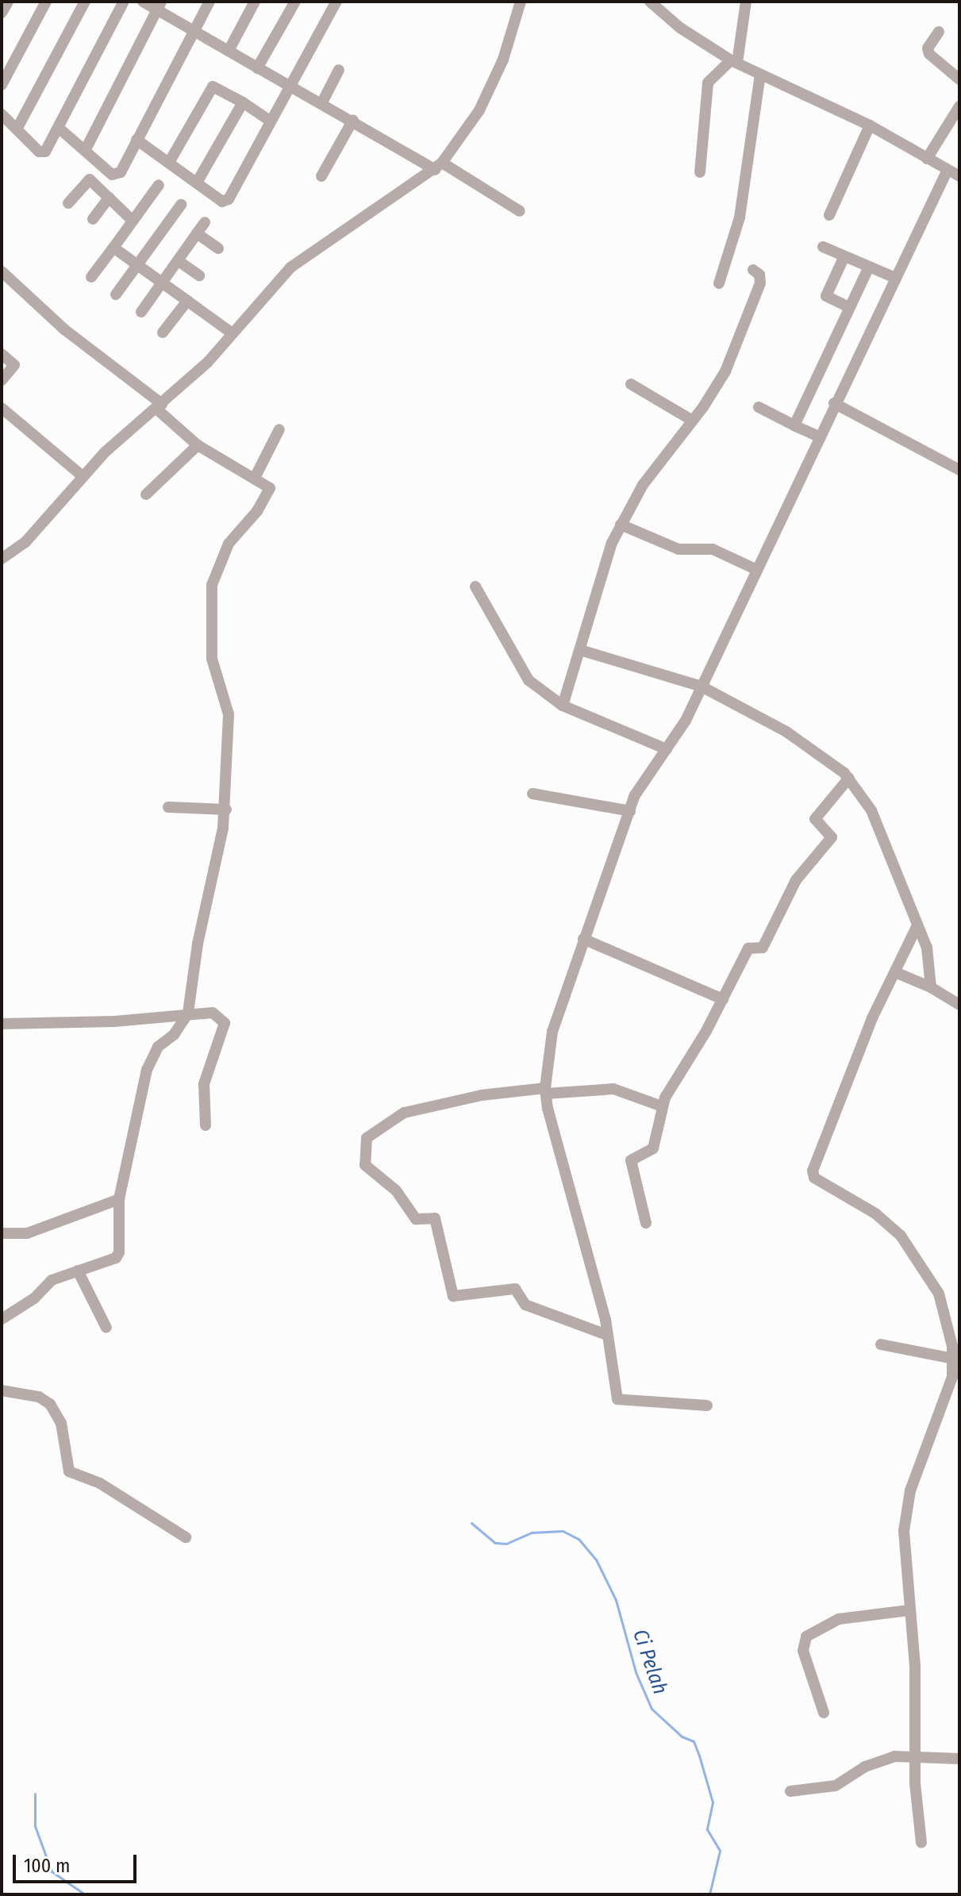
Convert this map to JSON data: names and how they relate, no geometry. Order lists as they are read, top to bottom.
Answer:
{
  "water": ["Ci Pelah"],
  "scale_bar": "100 m"
}
